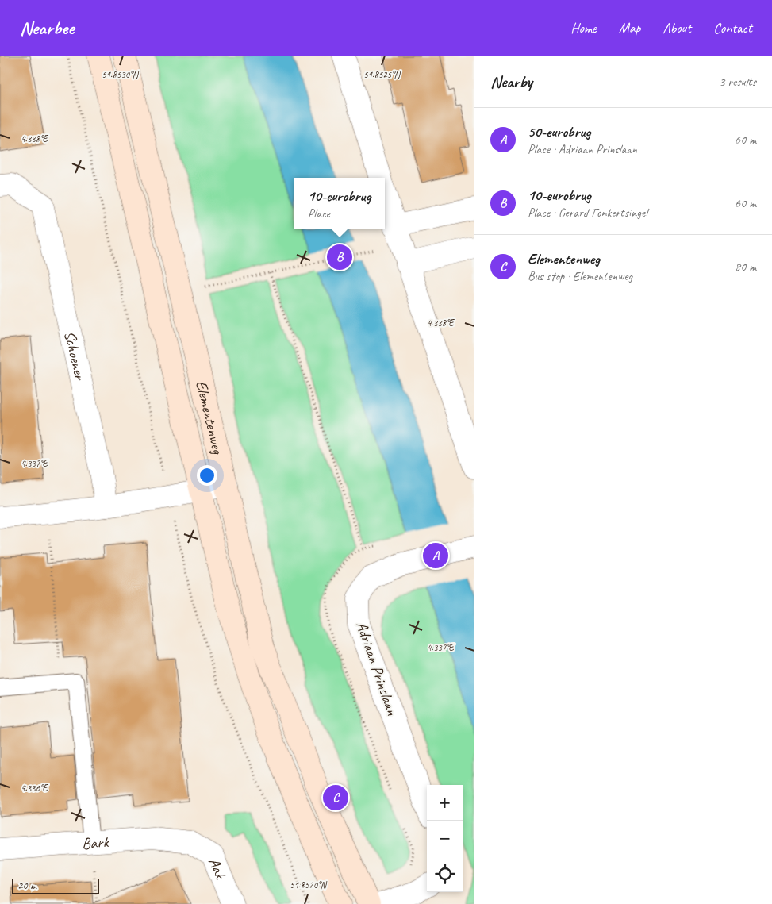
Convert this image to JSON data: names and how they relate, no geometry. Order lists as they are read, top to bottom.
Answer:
{
  "streets": {
    "street": [
      "Schoener",
      "Elementenweg",
      "Adriaan Prinslaan",
      "Bark",
      "Aak"
    ]
  },
  "crossings": [
    ["Bark", "Aak"]
  ],
  "scale_bar": "20 m",
  "page": {
    "header": "Nearbee",
    "nav": [
      "Home",
      "Map",
      "About",
      "Contact"
    ],
    "heading": ["Nearby", "3 results"],
    "list": [
      {
        "mark": "A",
        "name": "50-eurobrug",
        "note": "Place · Adriaan Prinslaan",
        "value": "60 m"
      },
      {
        "mark": "B",
        "name": "10-eurobrug",
        "note": "Place · Gerard Fonkertsingel",
        "value": "60 m"
      },
      {
        "mark": "C",
        "name": "Elementenweg",
        "note": "Bus stop · Elementenweg",
        "value": "80 m"
      }
    ],
    "popup": ["10-eurobrug", "Place"],
    "pins": ["B", "A", "C"],
    "map_buttons": ["+", "−"],
    "scale": "20 m"
  },
  "coordinates": [
    "51.8530°N",
    "51.8525°N",
    "4.338°E",
    "4.337°E",
    "4.336°E",
    "51.8520°N"
  ]
}
